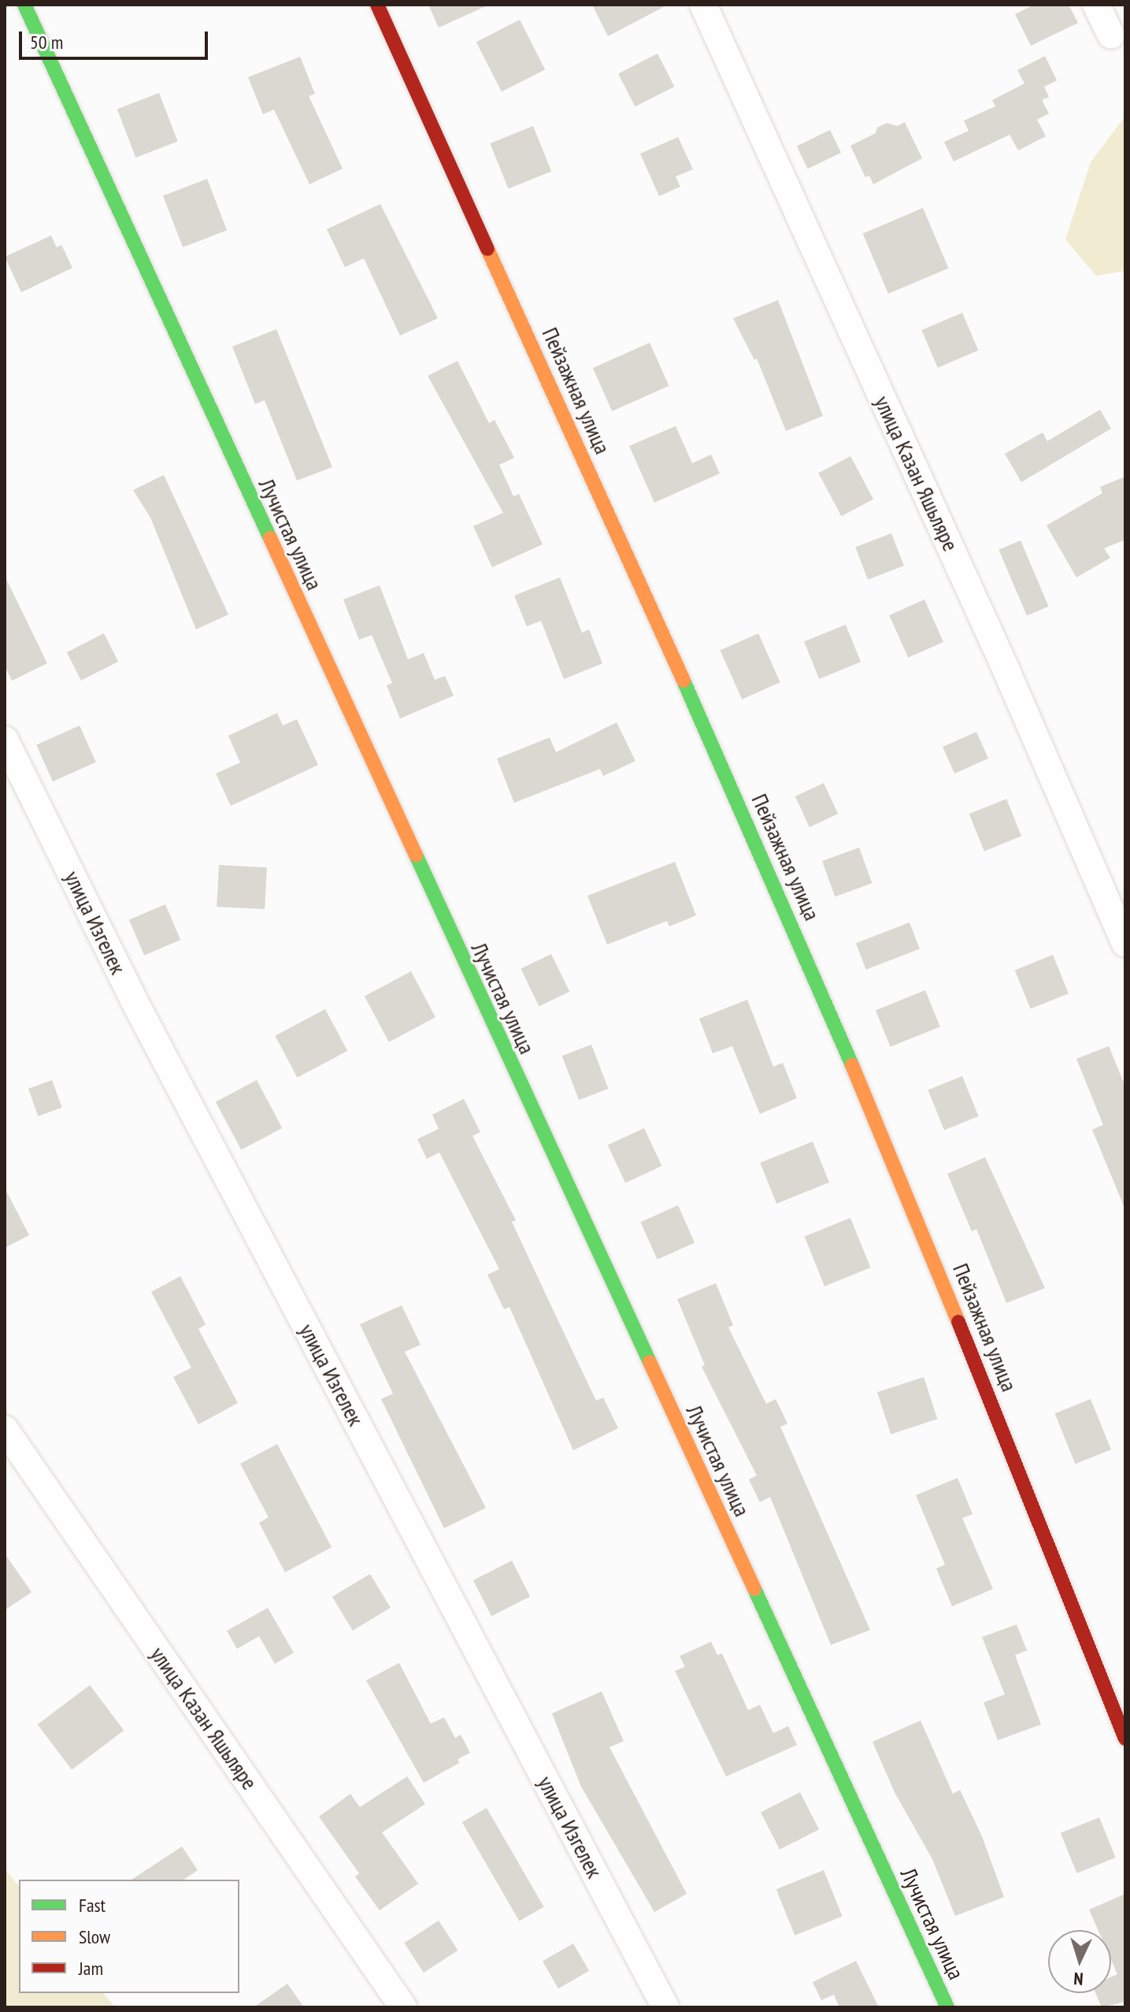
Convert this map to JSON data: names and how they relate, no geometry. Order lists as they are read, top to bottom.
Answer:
{
  "streets": {
    "street": [
      "Пейзажная улица",
      "улица Казан Яшьляре",
      "Лучистая улица",
      "улица Изгелек"
    ]
  },
  "legend": ["Fast", "Slow", "Jam"],
  "scale_bar": "50 m",
  "north": "bottom"
}
